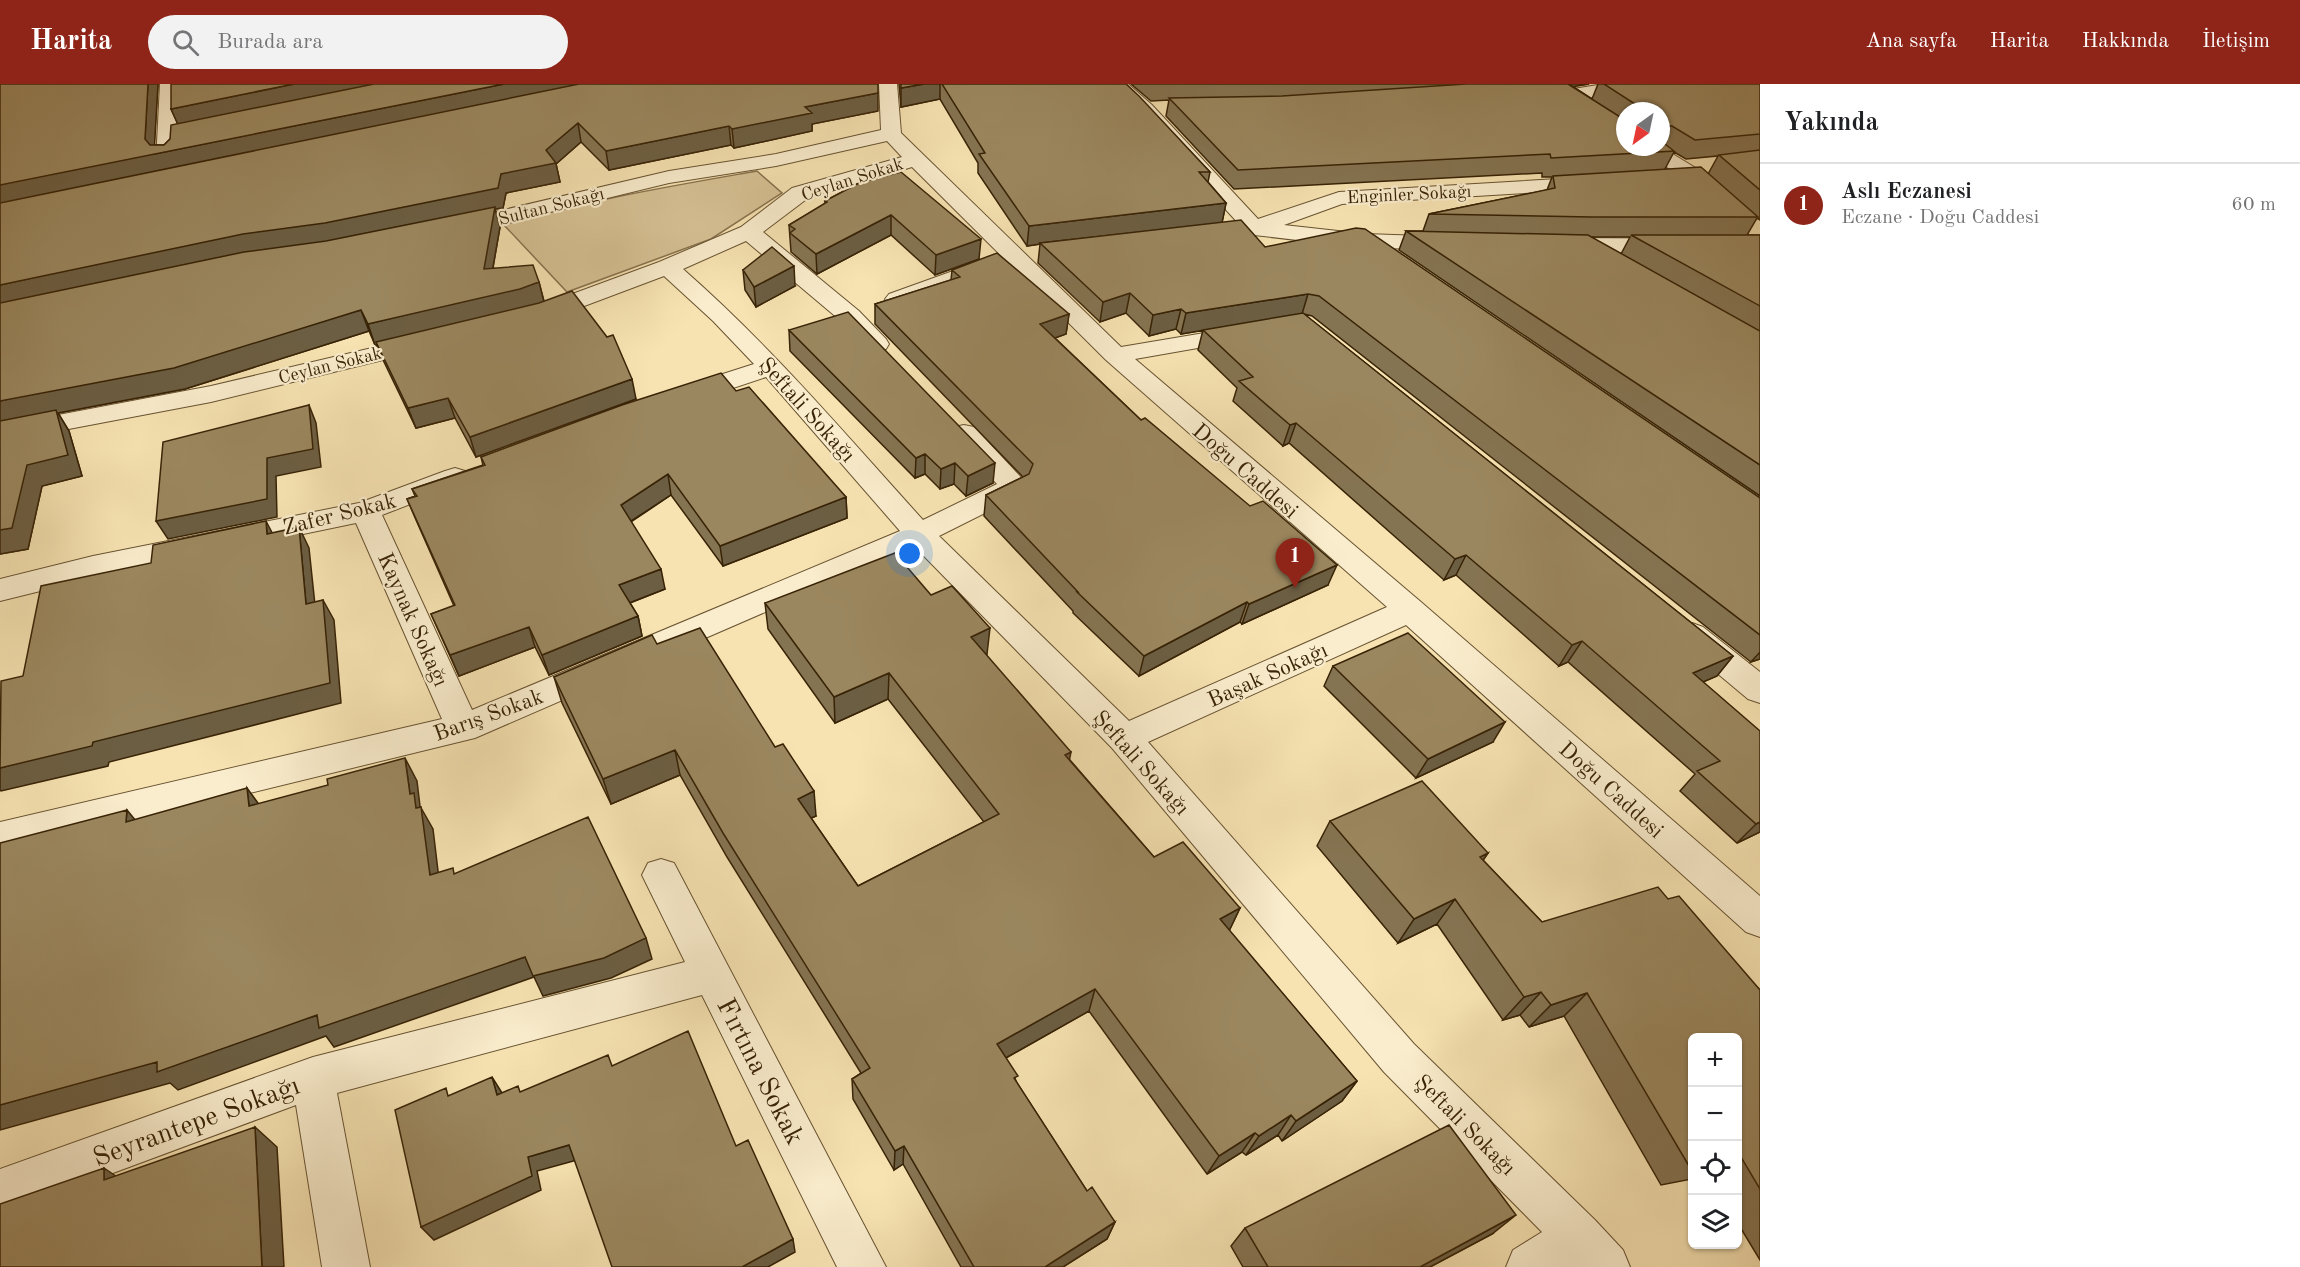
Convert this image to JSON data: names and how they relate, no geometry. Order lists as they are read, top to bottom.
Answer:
{
  "streets": {
    "street": [
      "Ceylan Sokak",
      "Enginler Sokağı",
      "Sultan Sokağı",
      "Şeftali Sokağı",
      "Doğu Caddesi",
      "Zafer Sokak",
      "Kaynak Sokağı",
      "Başak Sokağı",
      "Barış Sokak",
      "Fırtına Sokak",
      "Seyrantepe Sokağı"
    ]
  },
  "crossings": [
    ["Ceylan Sokak", "Şeftali Sokağı"],
    ["Ceylan Sokak", "Doğu Caddesi"],
    ["Sultan Sokağı", "Doğu Caddesi"],
    ["Şeftali Sokağı", "Başak Sokağı"],
    ["Şeftali Sokağı", "Barış Sokak"],
    ["Doğu Caddesi", "Başak Sokağı"],
    ["Zafer Sokak", "Kaynak Sokağı"],
    ["Kaynak Sokağı", "Barış Sokak"]
  ],
  "north": "bottom left",
  "page": {
    "header": "Harita",
    "search": "Burada ara",
    "nav": [
      "Ana sayfa",
      "Harita",
      "Hakkında",
      "İletişim"
    ],
    "heading": "Yakında",
    "list": [
      {
        "mark": "1",
        "name": "Aslı Eczanesi",
        "note": "Eczane · Doğu Caddesi",
        "value": "60 m"
      }
    ],
    "pins": "1",
    "map_buttons": ["+", "−"]
  }
}
